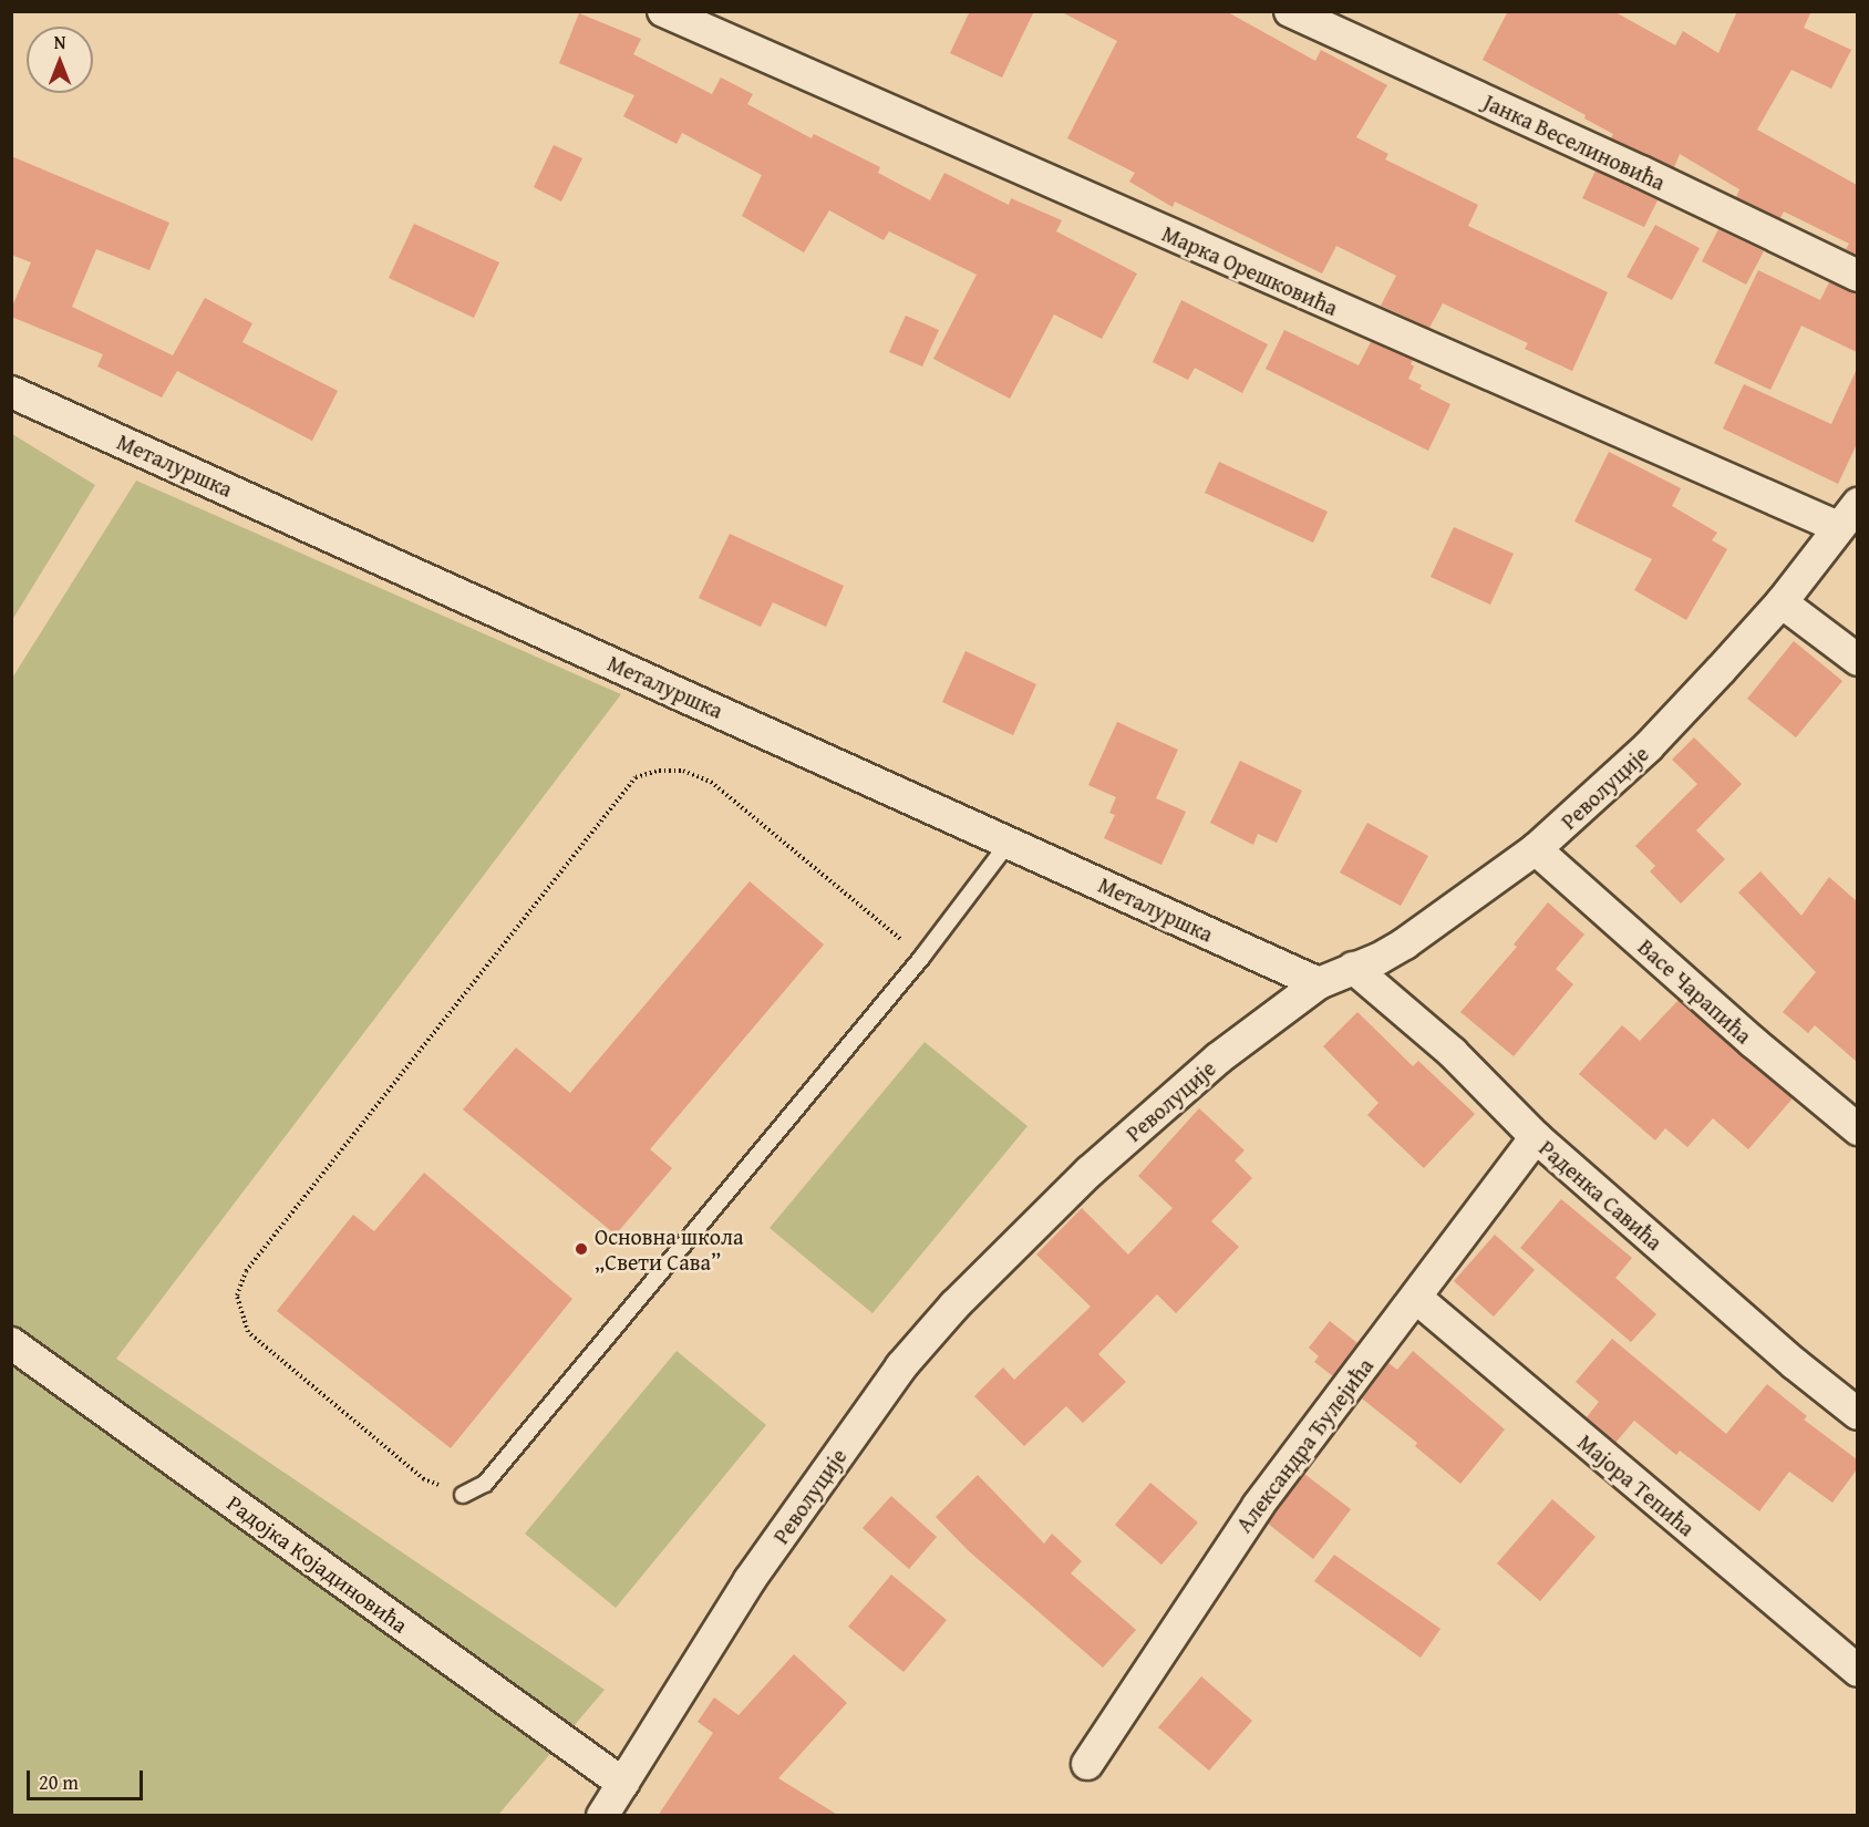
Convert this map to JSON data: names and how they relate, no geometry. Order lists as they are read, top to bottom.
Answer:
{
  "streets": {
    "street": [
      "Јанка Веселиновића",
      "Марка Орешковића",
      "Металуршка",
      "Револуције",
      "Васе Чарапића",
      "Раденка Савића",
      "Александра Ђулејића",
      "Мајора Тепића",
      "Радојка Којадиновића"
    ]
  },
  "crossings": [
    ["Марка Орешковића", "Револуције"],
    ["Металуршка", "Револуције"],
    ["Револуције", "Васе Чарапића"],
    ["Револуције", "Раденка Савића"],
    ["Револуције", "Радојка Којадиновића"],
    ["Раденка Савића", "Александра Ђулејића"],
    ["Александра Ђулејића", "Мајора Тепића"]
  ],
  "places": ["Основна школа „Свети Сава”"],
  "scale_bar": "20 m",
  "north": "top"
}
